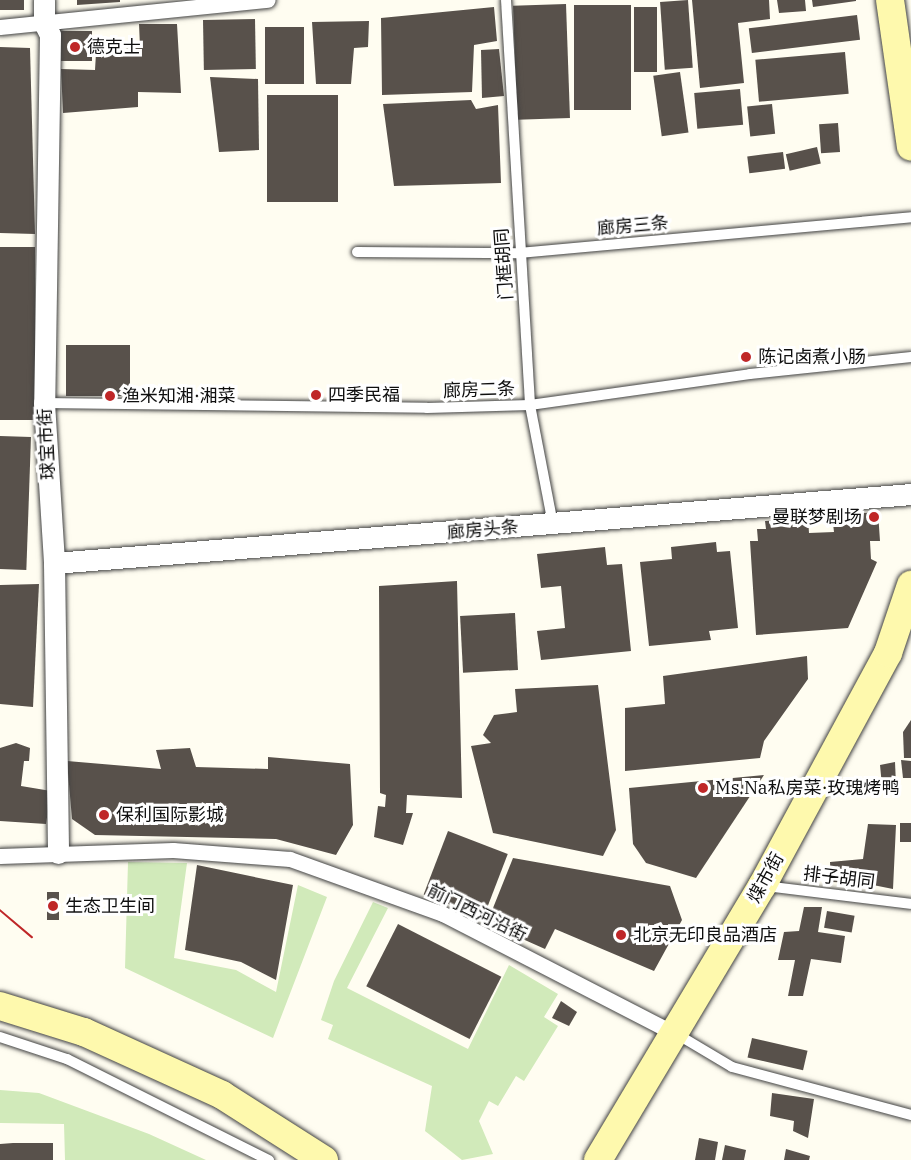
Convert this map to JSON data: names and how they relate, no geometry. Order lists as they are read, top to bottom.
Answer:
{
  "streets": {
    "main road": ["煤市街"],
    "street": ["球宝市街", "廊房头条", "前门西河沿街"],
    "lane": [
      "廊房三条",
      "门框胡同",
      "廊房二条",
      "排子胡同"
    ]
  },
  "crossings": [
    ["廊房三条", "门框胡同"],
    ["门框胡同", "廊房二条"],
    ["门框胡同", "廊房头条"],
    ["廊房二条", "球宝市街"],
    ["球宝市街", "廊房头条"],
    ["球宝市街", "前门西河沿街"],
    ["煤市街", "排子胡同"],
    ["煤市街", "前门西河沿街"]
  ],
  "places": [
    "德克士",
    "陈记卤煮小肠",
    "四季民福",
    "渔米知湘·湘菜",
    "曼联梦剧场",
    "Ms.Na私房菜·玫瑰烤鸭",
    "保利国际影城",
    "生态卫生间",
    "北京无印良品酒店"
  ]
}
